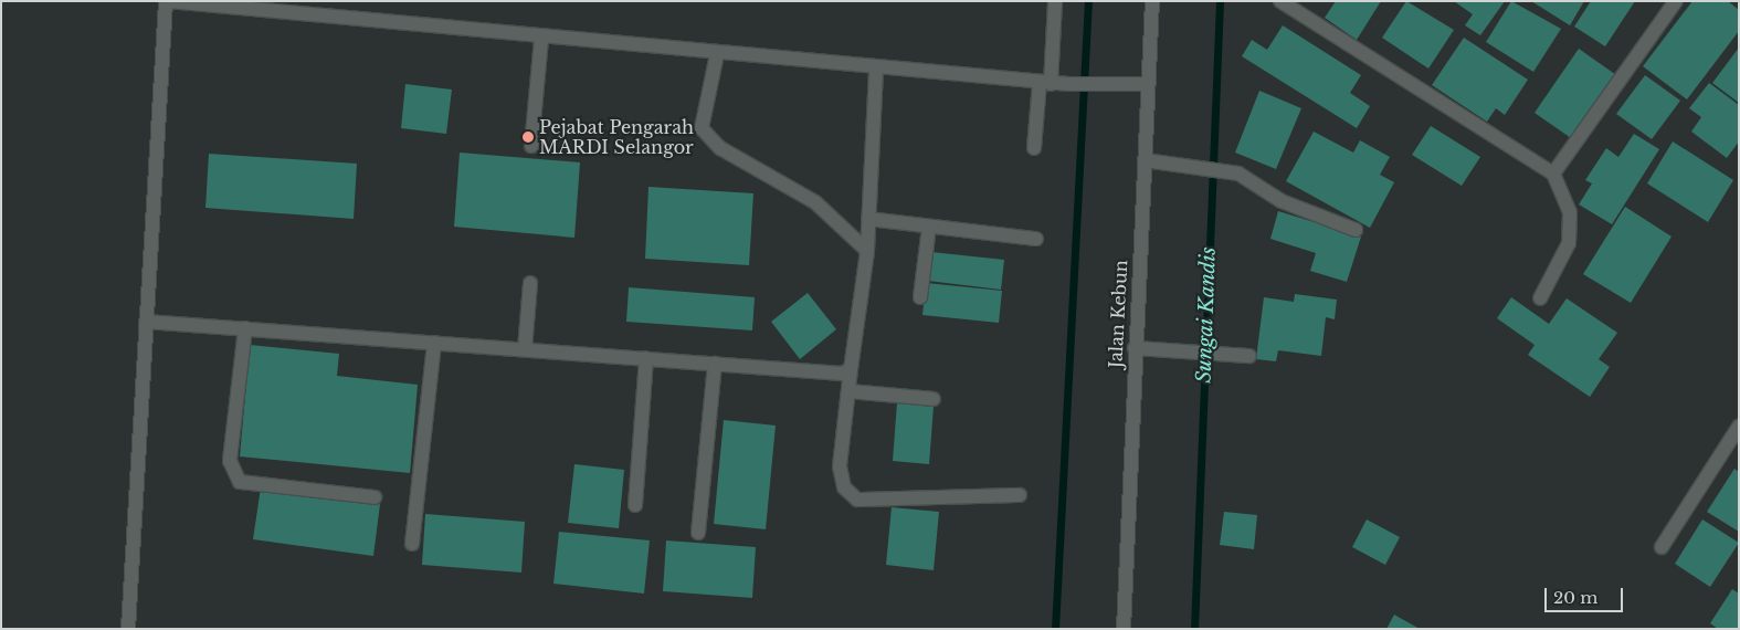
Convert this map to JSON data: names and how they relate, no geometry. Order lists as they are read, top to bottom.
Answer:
{
  "streets": {
    "street": ["Jalan Kebun"]
  },
  "water": ["Sungai Kandis"],
  "places": ["Pejabat Pengarah MARDI Selangor"],
  "scale_bar": "20 m"
}
